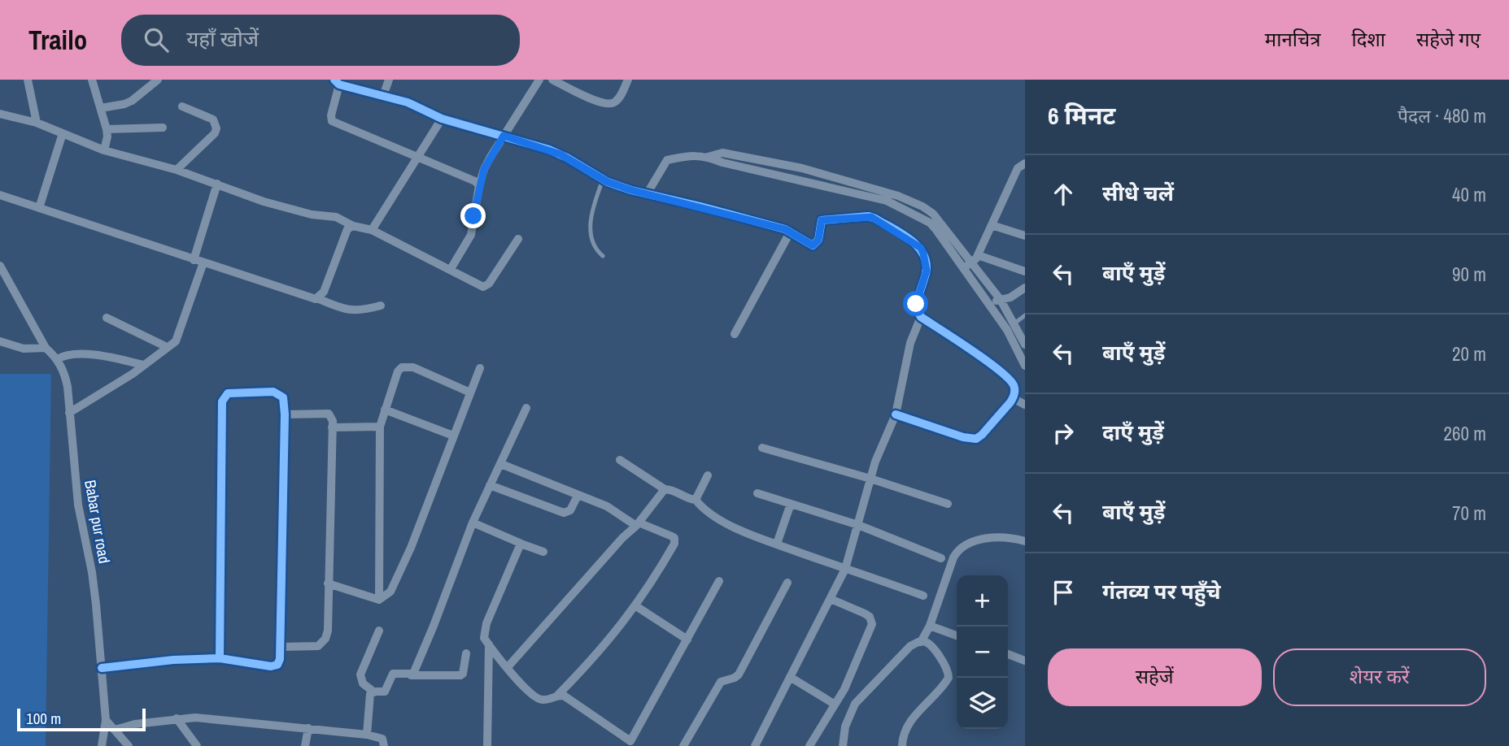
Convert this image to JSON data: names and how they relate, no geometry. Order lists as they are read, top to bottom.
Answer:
{
  "streets": {
    "street": ["Babar pur road"]
  },
  "scale_bar": "100 m",
  "page": {
    "header": "Trailo",
    "search": "यहाँ खोजें",
    "nav": ["मानचित्र", "दिशा", "सहेजे गए"],
    "heading": ["6 मिनट", "पैदल · 480 m"],
    "list": [
      ["सीधे चलें", "40 m"],
      ["बाएँ मुड़ें", "90 m"],
      ["बाएँ मुड़ें", "20 m"],
      ["दाएँ मुड़ें", "260 m"],
      ["बाएँ मुड़ें", "70 m"],
      "गंतव्य पर पहुँचे"
    ],
    "map_buttons": ["+", "−"],
    "buttons": ["सहेजें", "शेयर करें"],
    "scale": "100 m"
  }
}
